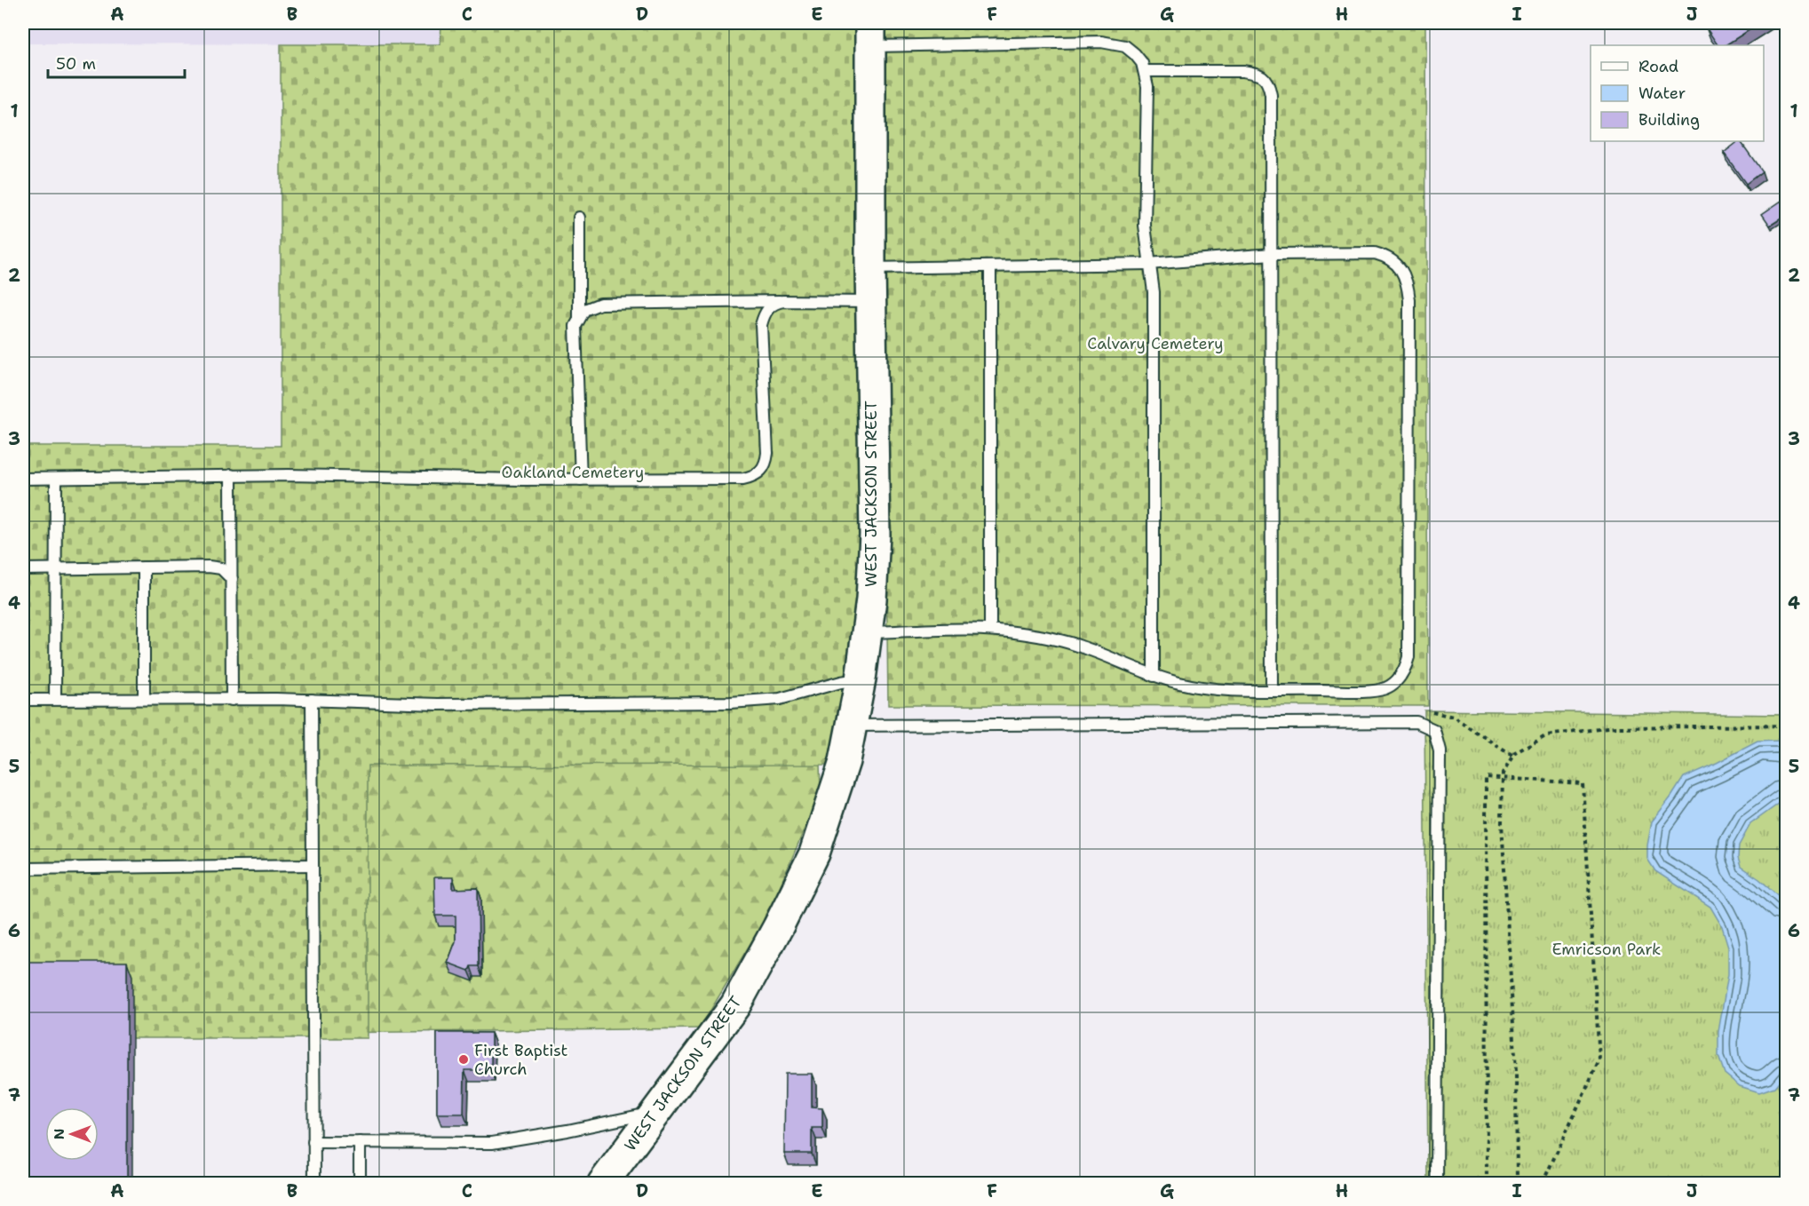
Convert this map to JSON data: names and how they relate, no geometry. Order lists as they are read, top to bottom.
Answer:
{
  "streets": {
    "street": ["WEST JACKSON STREET"]
  },
  "parks": ["Calvary Cemetery", "Oakland Cemetery", "Emricson Park"],
  "places": ["First Baptist Church"],
  "legend": ["Road", "Water", "Building"],
  "scale_bar": "50 m",
  "north": "left",
  "grid": {
    "columns": [
      "A",
      "B",
      "C",
      "D",
      "E",
      "F",
      "G",
      "H",
      "I",
      "J"
    ],
    "rows": [
      "1",
      "2",
      "3",
      "4",
      "5",
      "6",
      "7"
    ]
  }
}
